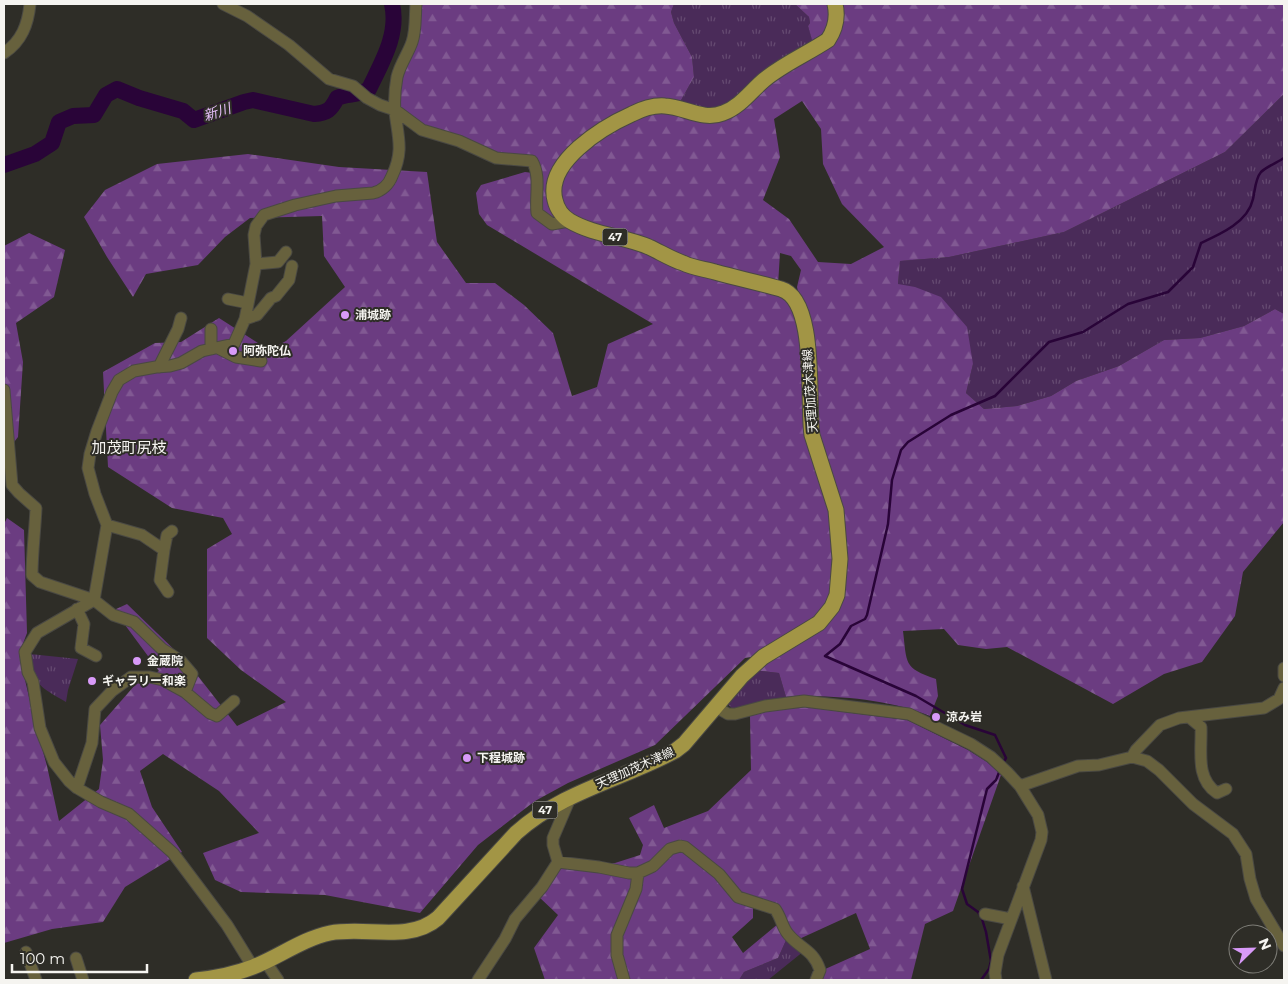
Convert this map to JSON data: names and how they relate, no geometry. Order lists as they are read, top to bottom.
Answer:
{
  "streets": {
    "main road": ["47", "天理加茂木津線"]
  },
  "districts": ["加茂町尻枝"],
  "water": ["新川"],
  "places": [
    "浦城跡",
    "阿弥陀仏",
    "金蔵院",
    "ギャラリー和楽",
    "涼み岩",
    "下程城跡"
  ],
  "scale_bar": "100 m",
  "north": "top right"
}
